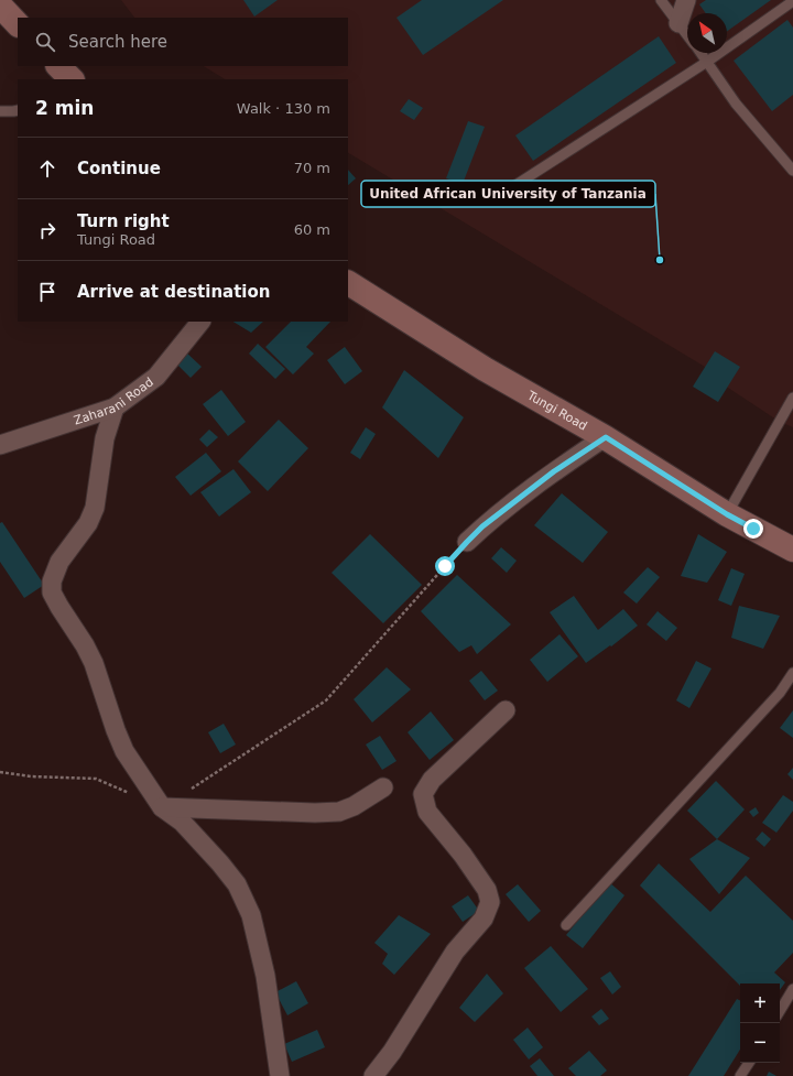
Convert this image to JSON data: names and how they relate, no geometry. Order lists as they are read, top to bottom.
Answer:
{
  "streets": {
    "main road": ["Tungi Road"],
    "street": ["Zaharani Road"]
  },
  "places": ["United African University of Tanzania"],
  "north": "top left",
  "page": {
    "search": "Search here",
    "heading": ["2 min", "Walk · 130 m"],
    "list": [
      ["Continue", "70 m"],
      ["Turn right", "Tungi Road", "60 m"],
      "Arrive at destination"
    ],
    "map_buttons": ["+", "−"]
  }
}
